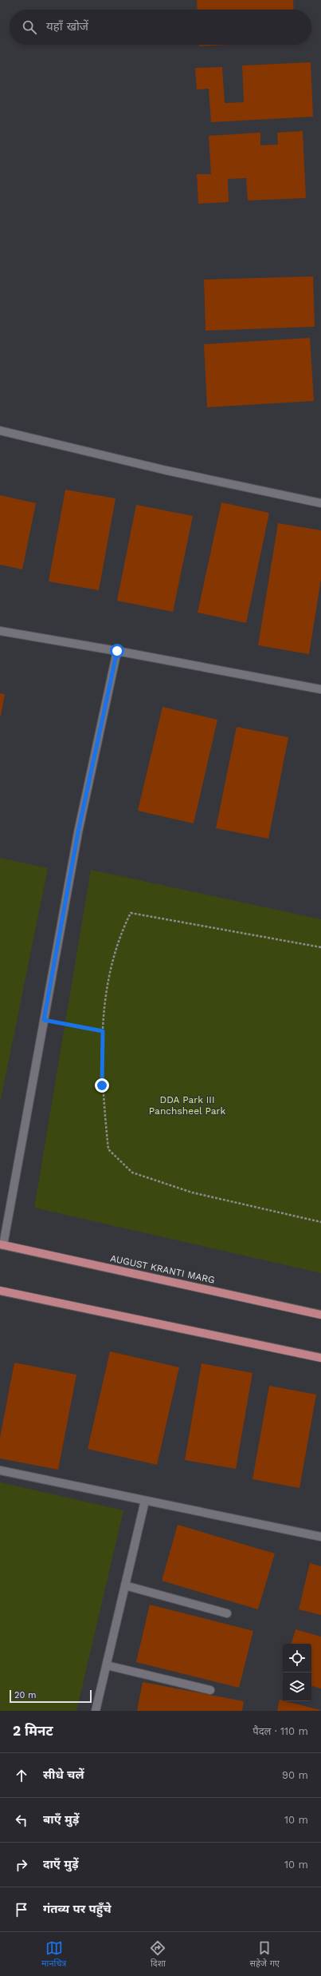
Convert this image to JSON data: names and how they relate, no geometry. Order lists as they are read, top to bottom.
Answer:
{
  "streets": {
    "main road": ["AUGUST KRANTI MARG"]
  },
  "parks": ["DDA Park III Panchsheel Park"],
  "scale_bar": "20 m",
  "page": {
    "search": "यहाँ खोजें",
    "scale": "20 m",
    "heading": ["2 मिनट", "पैदल · 110 m"],
    "list": [
      ["सीधे चलें", "90 m"],
      ["बाएँ मुड़ें", "10 m"],
      ["दाएँ मुड़ें", "10 m"],
      "गंतव्य पर पहुँचे"
    ],
    "nav": ["मानचित्र", "दिशा", "सहेजे गए"]
  }
}
